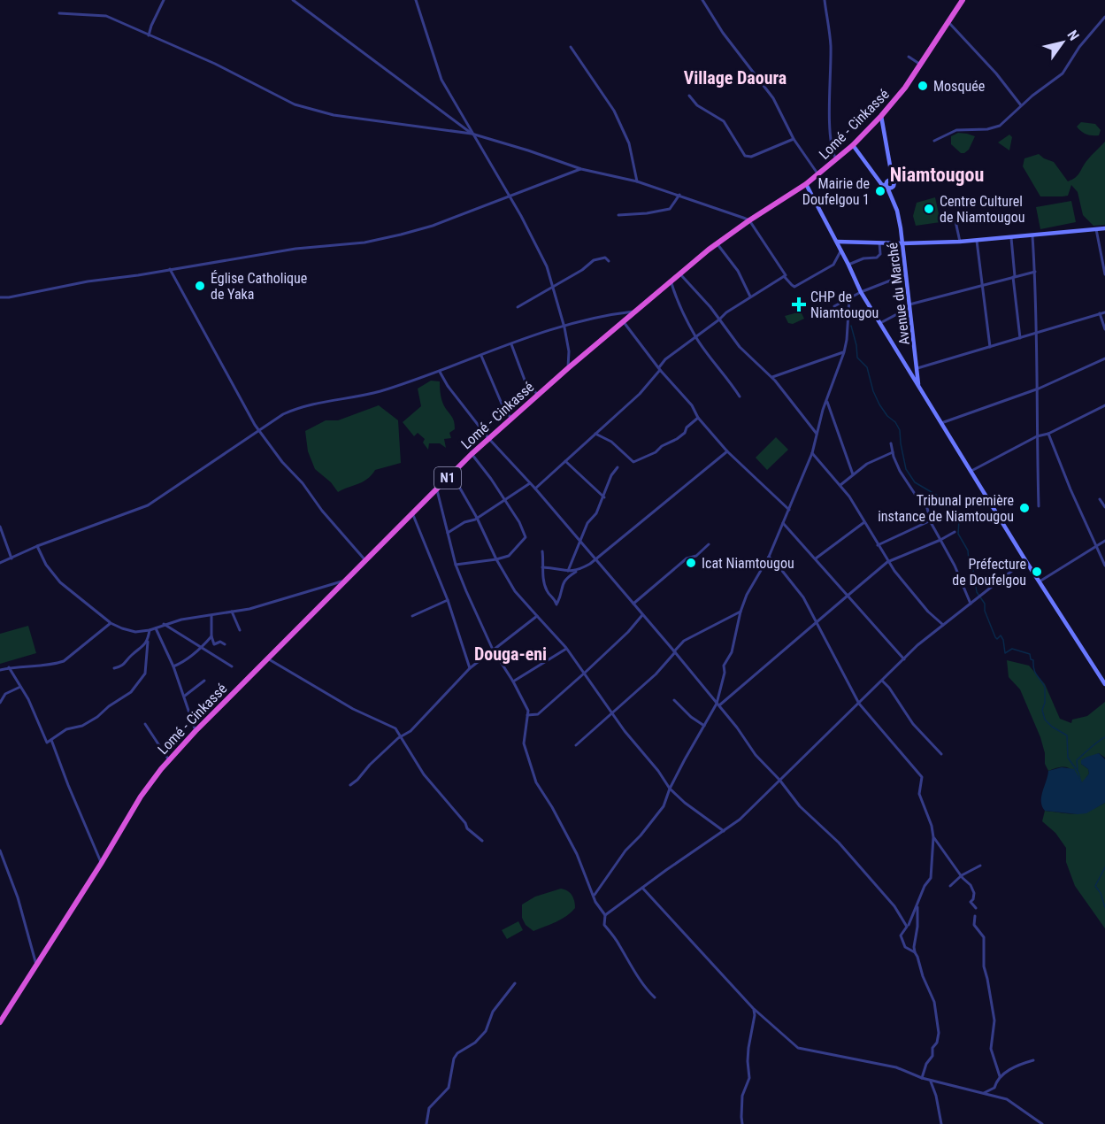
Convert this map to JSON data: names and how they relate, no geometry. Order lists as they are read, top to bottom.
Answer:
{
  "streets": {
    "highway": ["Lomé - Cinkassé", "N1"],
    "main road": ["Avenue du Marché"]
  },
  "crossings": [
    ["Lomé - Cinkassé", "Avenue du Marché"]
  ],
  "districts": ["Village Daoura", "Niamtougou", "Douga-eni"],
  "places": {
    "other": [
      "Mosquée",
      "Mairie de Doufelgou 1",
      "Centre Culturel de Niamtougou",
      "Église Catholique de Yaka",
      "Tribunal première instance de Niamtougou",
      "Icat Niamtougou",
      "Préfecture de Doufelgou"
    ],
    "health": ["CHP de Niamtougou"]
  },
  "north": "top right"
}
